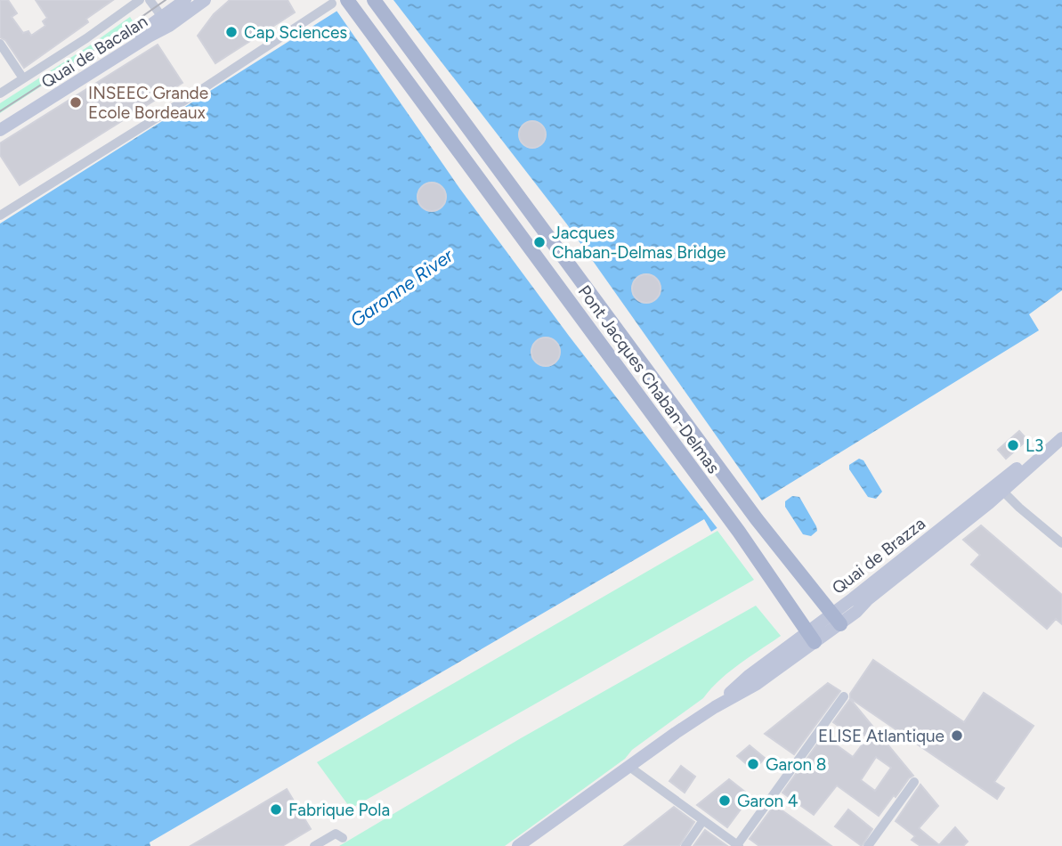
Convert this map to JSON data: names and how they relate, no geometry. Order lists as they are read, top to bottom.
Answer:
{
  "streets": {
    "main road": ["Quai de Bacalan", "Pont Jacques Chaban-Delmas", "Quai de Brazza"]
  },
  "crossings": [
    ["Pont Jacques Chaban-Delmas", "Quai de Brazza"]
  ],
  "water": ["Garonne River"],
  "places": [
    "Cap Sciences",
    "INSEEC Grande Ecole Bordeaux",
    "Jacques Chaban-Delmas Bridge",
    "L3",
    "ELISE Atlantique",
    "Garon 8",
    "Garon 4",
    "Fabrique Pola"
  ]
}
